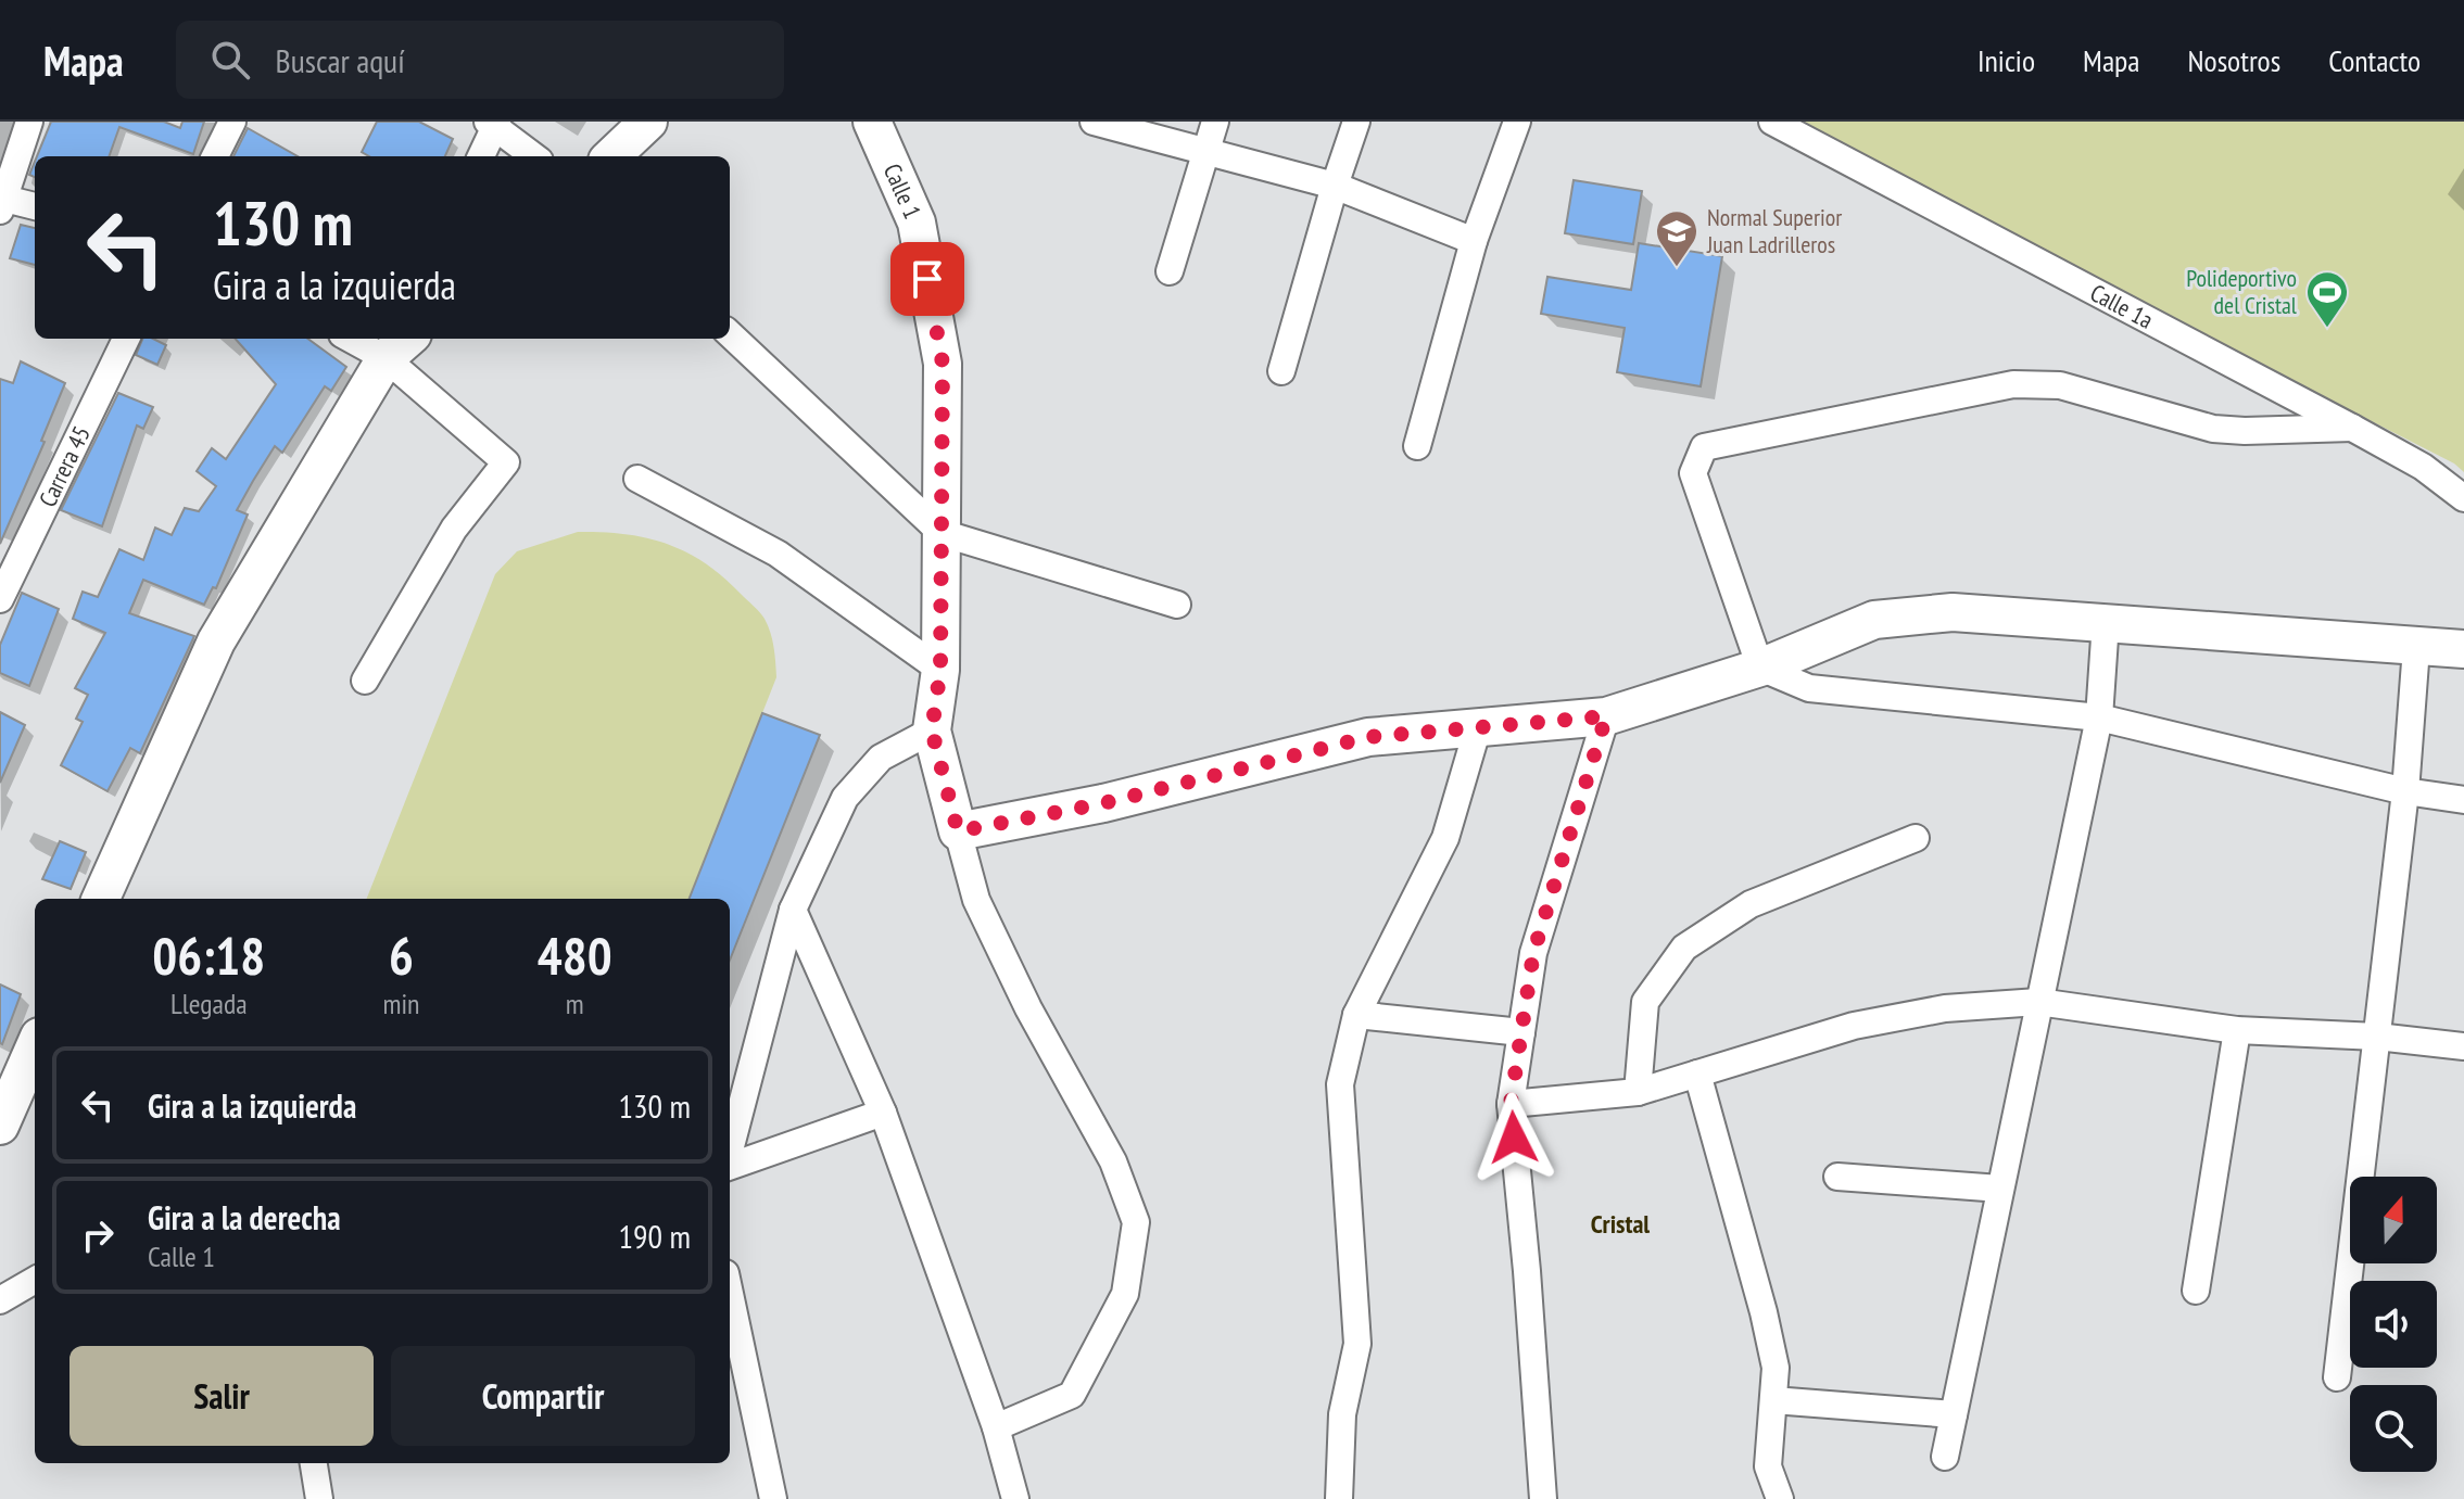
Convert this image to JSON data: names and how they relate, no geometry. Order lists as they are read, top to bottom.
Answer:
{
  "streets": {
    "main road": ["Calle 1"],
    "street": ["Calle 1a", "Carrera 45"]
  },
  "districts": ["Cristal"],
  "places": {
    "school or university": ["Normal Superior Juan Ladrilleros"],
    "sports": ["Polideportivo del Cristal"]
  },
  "north": "top",
  "page": {
    "header": "Mapa",
    "search": "Buscar aquí",
    "nav": [
      "Inicio",
      "Mapa",
      "Nosotros",
      "Contacto"
    ],
    "turn": ["130 m", "Gira a la izquierda"],
    "eta": [
      "06:18",
      "Llegada",
      "6",
      "min",
      "480",
      "m"
    ],
    "list": [
      {
        "name": "Gira a la izquierda",
        "value": "130 m"
      },
      {
        "name": "Gira a la derecha",
        "note": "Calle 1",
        "value": "190 m"
      }
    ],
    "buttons": ["Salir", "Compartir"]
  }
}
